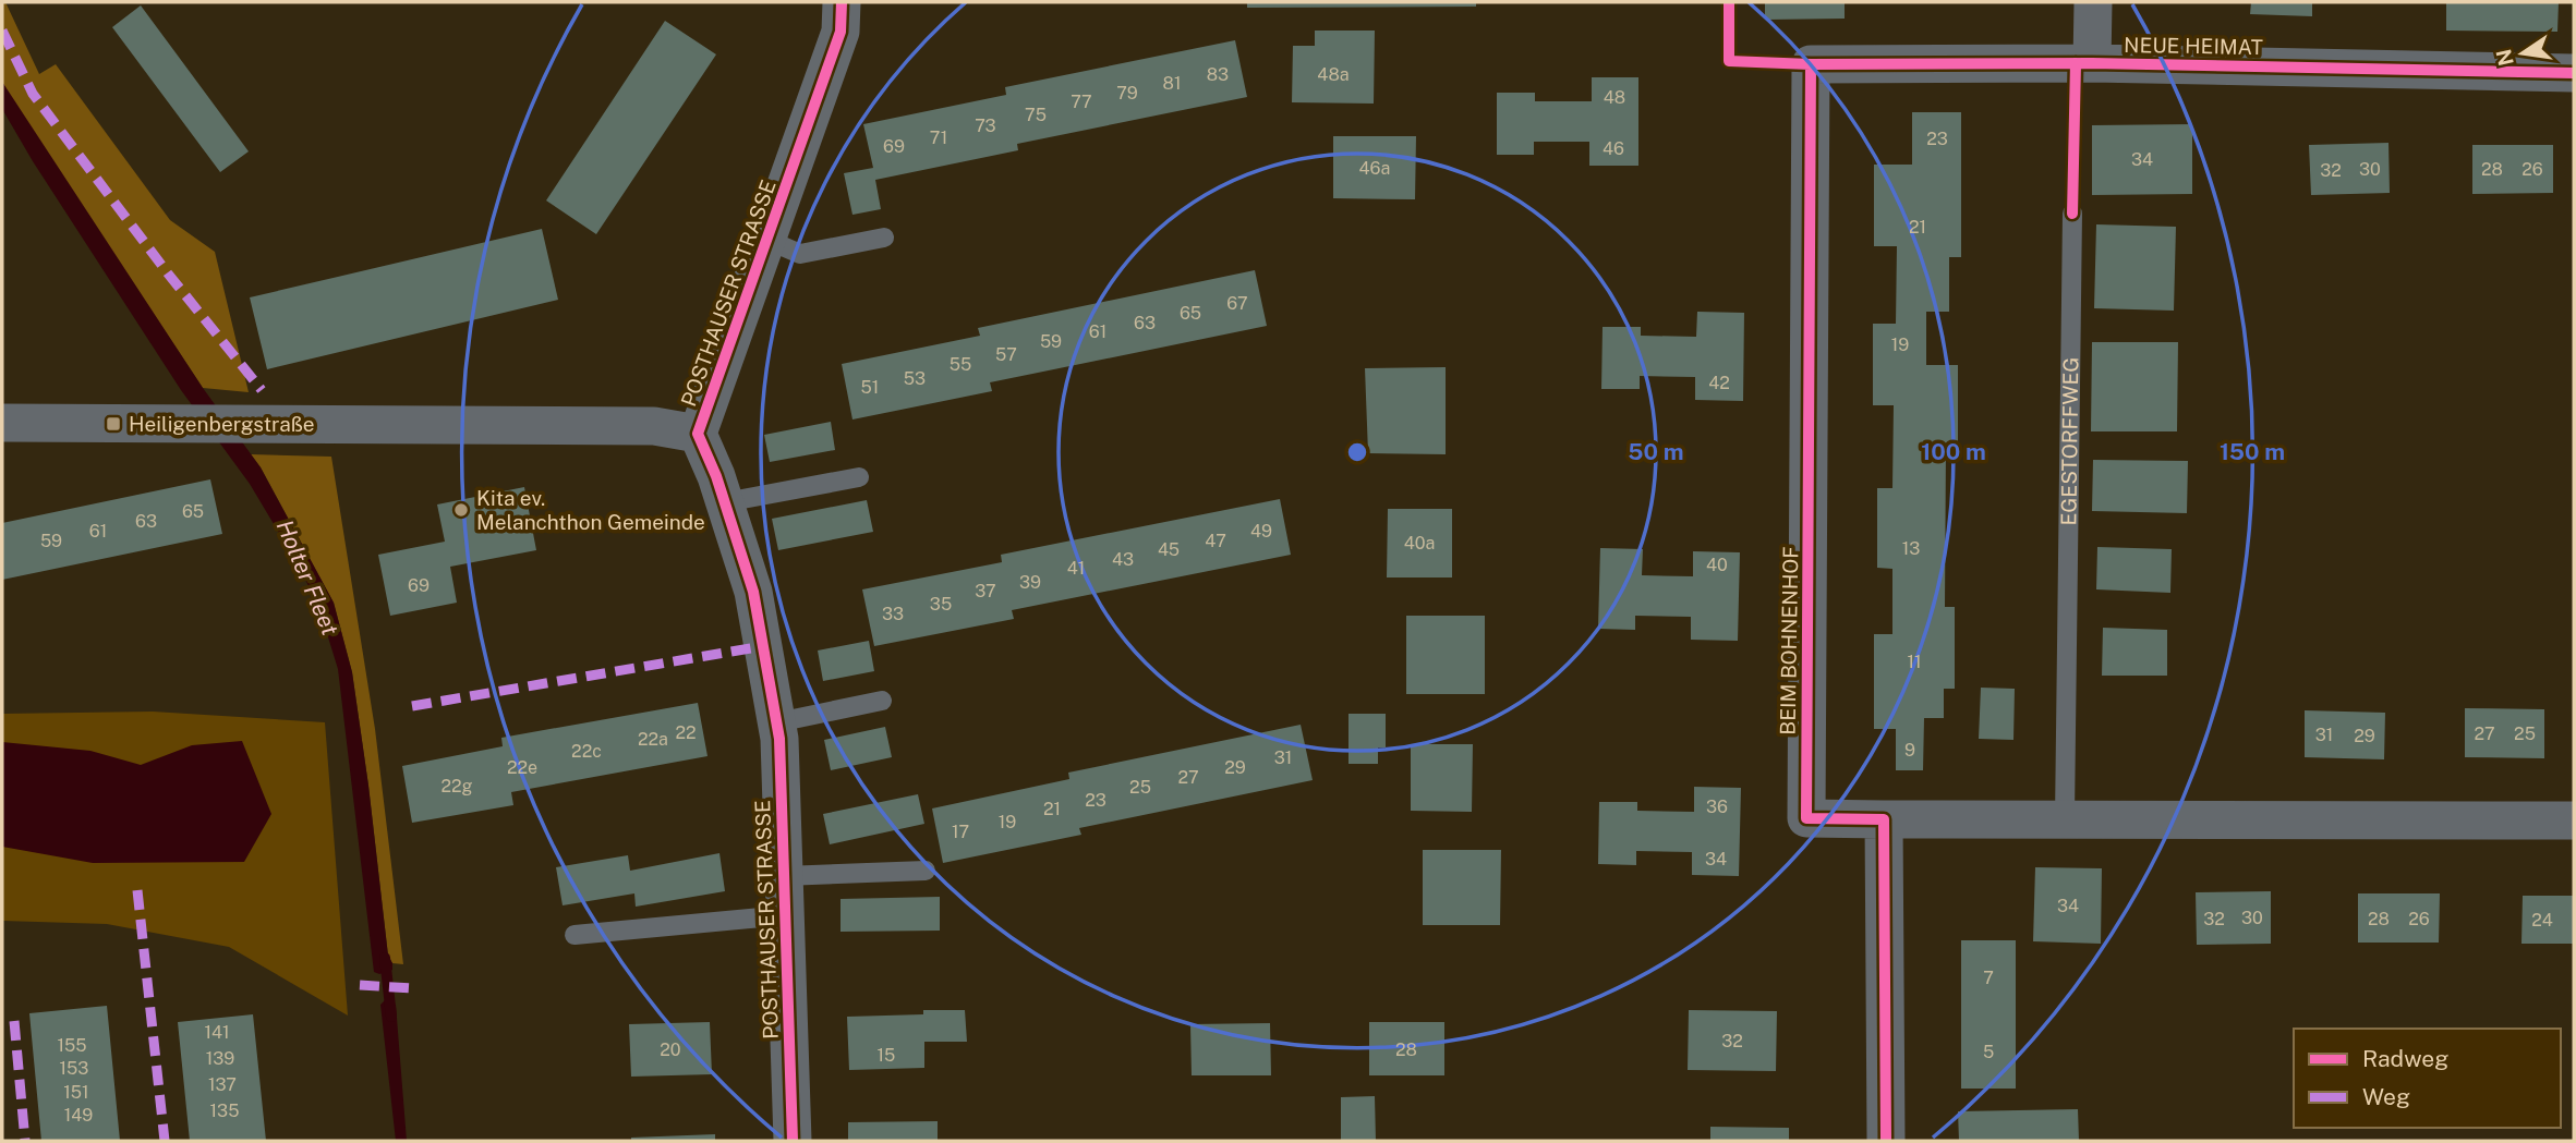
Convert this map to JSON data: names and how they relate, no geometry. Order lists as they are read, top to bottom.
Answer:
{
  "streets": {
    "street": ["NEUE HEIMAT", "POSTHAUSER STRASSE", "BEIM BOHNENHOF"],
    "lane": ["EGESTORFFWEG"]
  },
  "crossings": [
    ["NEUE HEIMAT", "BEIM BOHNENHOF"]
  ],
  "water": ["Holter Fleet"],
  "places": {
    "transit": ["Heiligenbergstraße"],
    "other": ["Kita ev. Melanchthon Gemeinde"]
  },
  "house_numbers": [
    "83",
    "48a",
    "81",
    "79",
    "48",
    "77",
    "75",
    "73",
    "71",
    "23",
    "69",
    "46",
    "34",
    "46a",
    "30",
    "28",
    "26",
    "32",
    "21",
    "67",
    "65",
    "63",
    "61",
    "59",
    "19",
    "57",
    "55",
    "53",
    "42",
    "51",
    "65",
    "63",
    "61",
    "49",
    "59",
    "47",
    "40a",
    "13",
    "45",
    "43",
    "40",
    "41",
    "39",
    "69",
    "37",
    "35",
    "33",
    "11",
    "22",
    "27",
    "25",
    "31",
    "29",
    "22a",
    "9",
    "22c",
    "31",
    "22e",
    "29",
    "27",
    "22g",
    "25",
    "23",
    "36",
    "21",
    "19",
    "17",
    "34",
    "34",
    "30",
    "32",
    "28",
    "26",
    "24",
    "7",
    "141",
    "32",
    "155",
    "20",
    "28",
    "5",
    "15",
    "139",
    "153",
    "137",
    "151",
    "135",
    "149"
  ],
  "legend": ["Radweg", "Weg"],
  "north": "left",
  "rings": ["50 m", "100 m", "150 m"]
}
